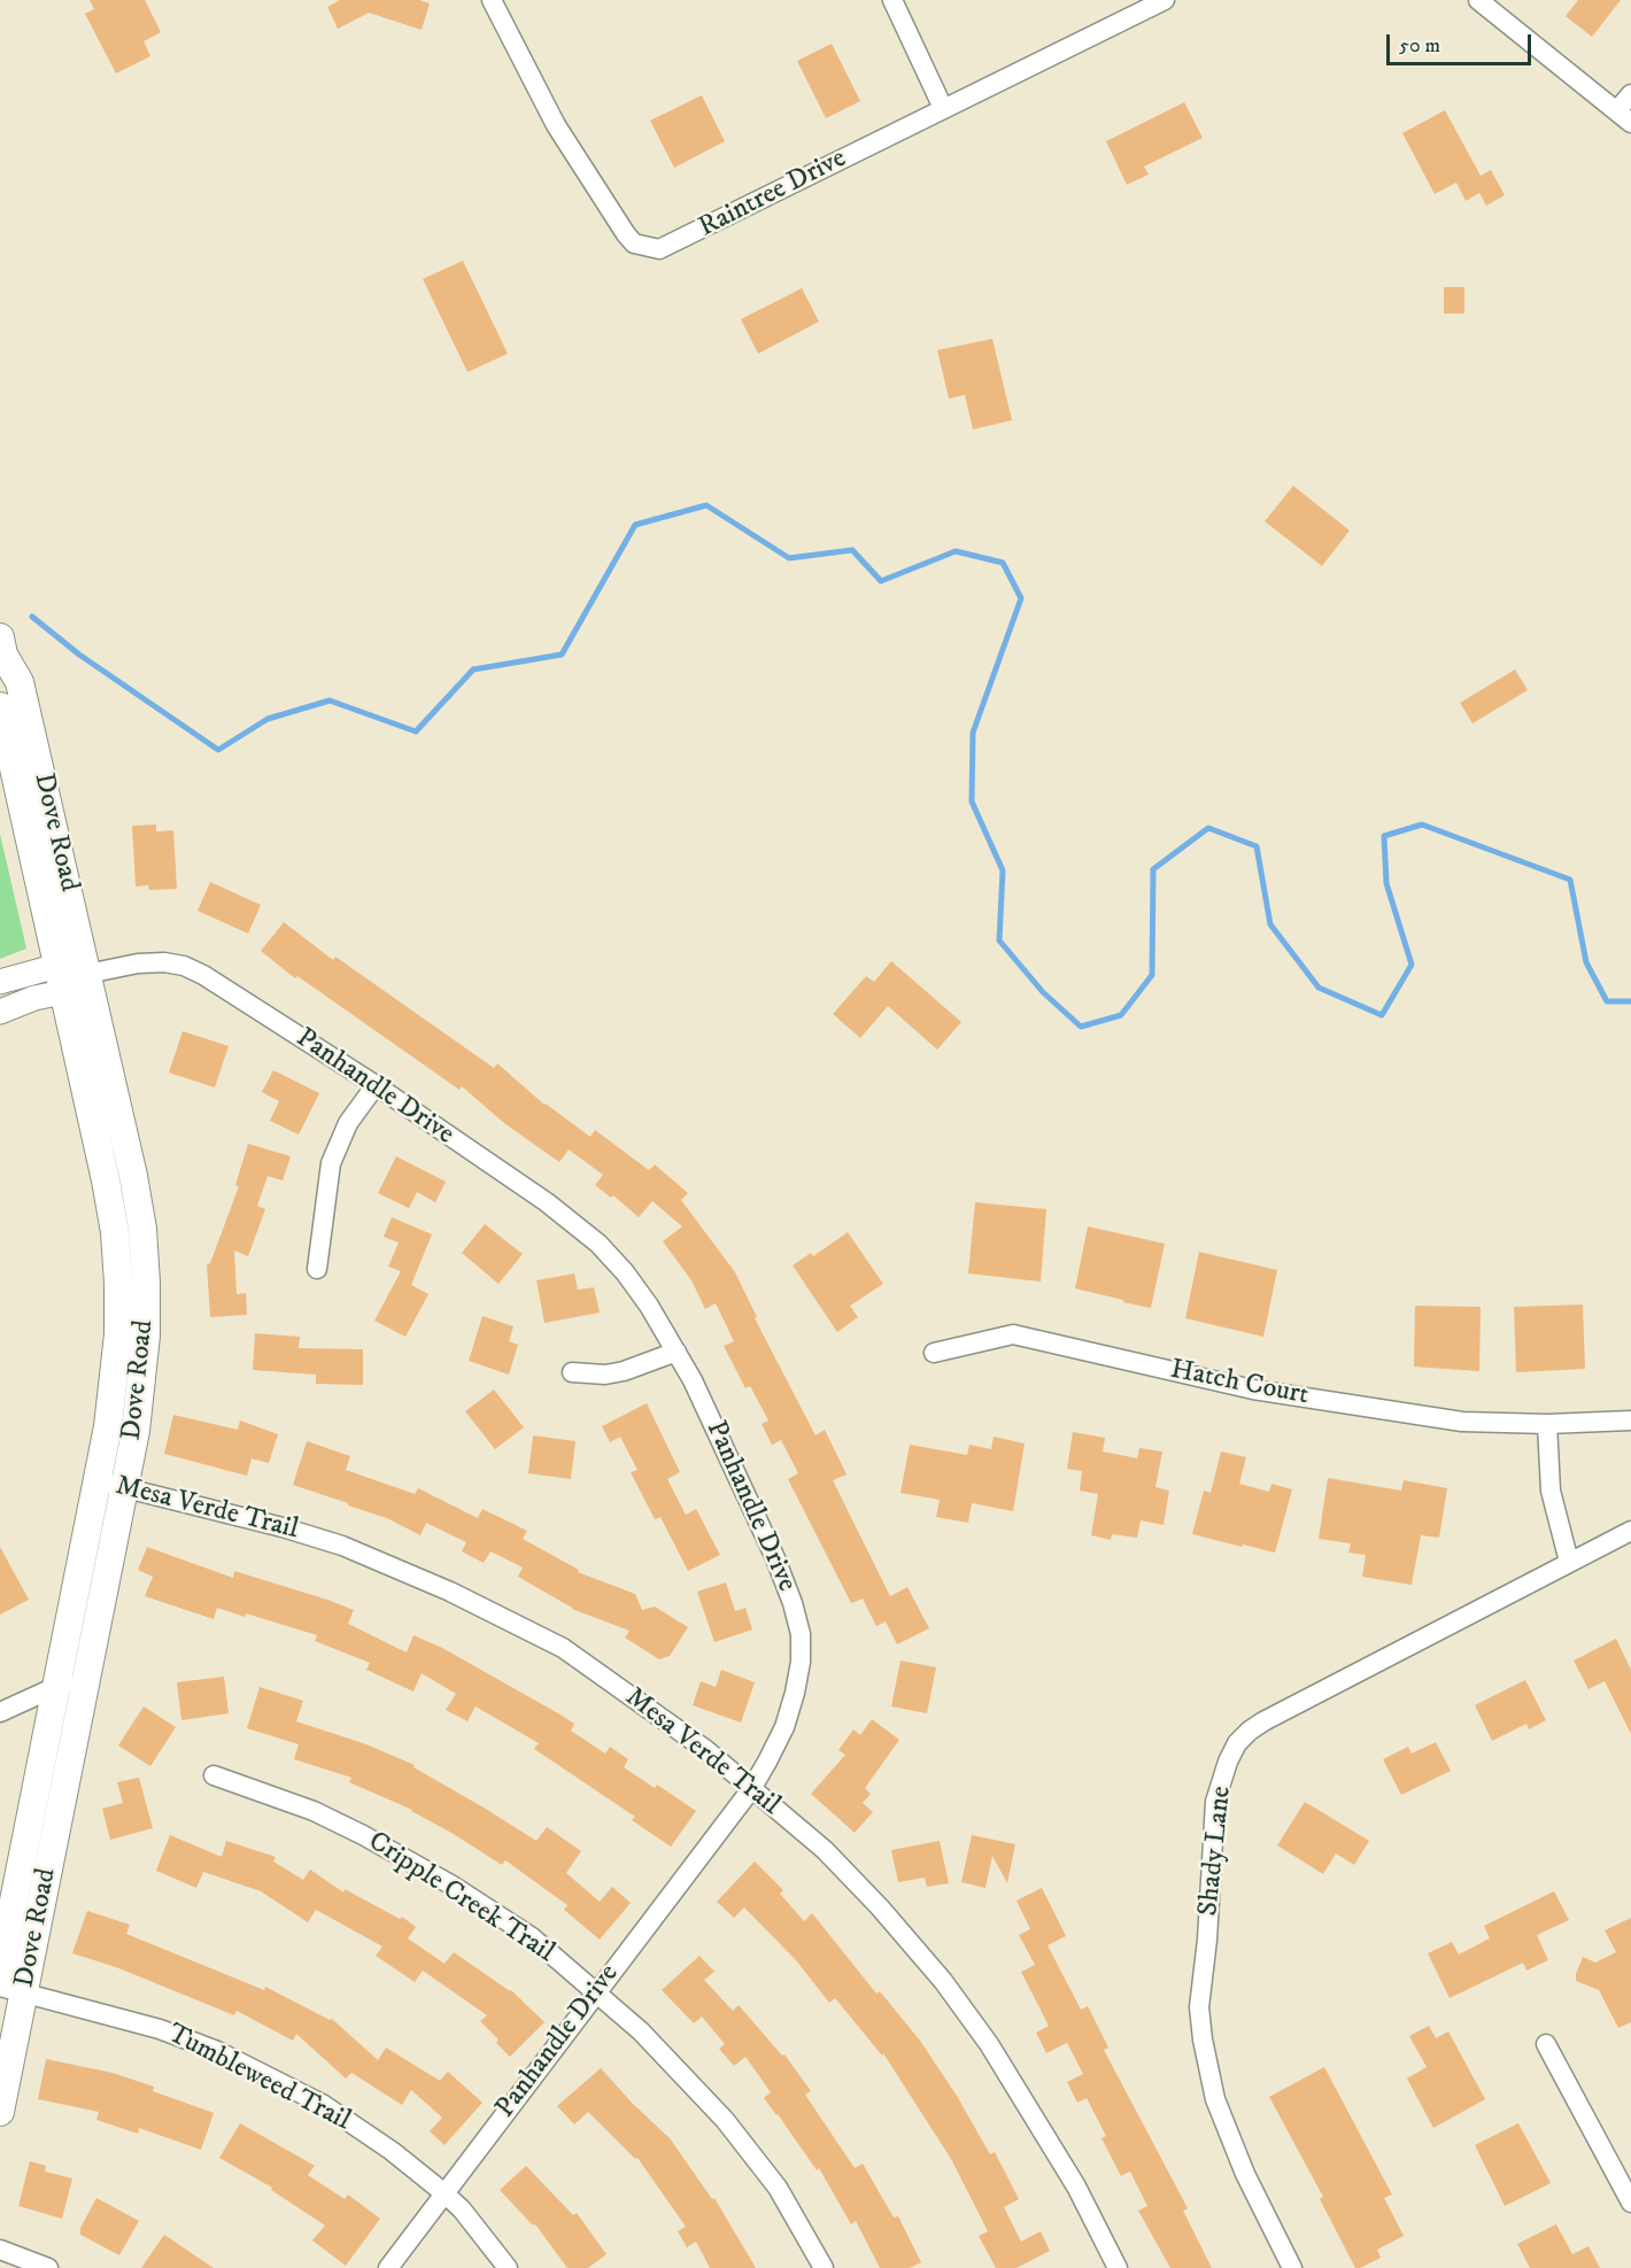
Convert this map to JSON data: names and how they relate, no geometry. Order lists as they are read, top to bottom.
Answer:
{
  "streets": {
    "main road": ["Dove Road"],
    "street": [
      "Raintree Drive",
      "Panhandle Drive",
      "Hatch Court",
      "Mesa Verde Trail",
      "Shady Lane",
      "Cripple Creek Trail",
      "Tumbleweed Trail"
    ]
  },
  "crossings": [
    ["Dove Road", "Panhandle Drive"],
    ["Dove Road", "Mesa Verde Trail"],
    ["Dove Road", "Tumbleweed Trail"],
    ["Panhandle Drive", "Mesa Verde Trail"],
    ["Panhandle Drive", "Cripple Creek Trail"],
    ["Panhandle Drive", "Tumbleweed Trail"]
  ],
  "scale_bar": "50 m"
}
